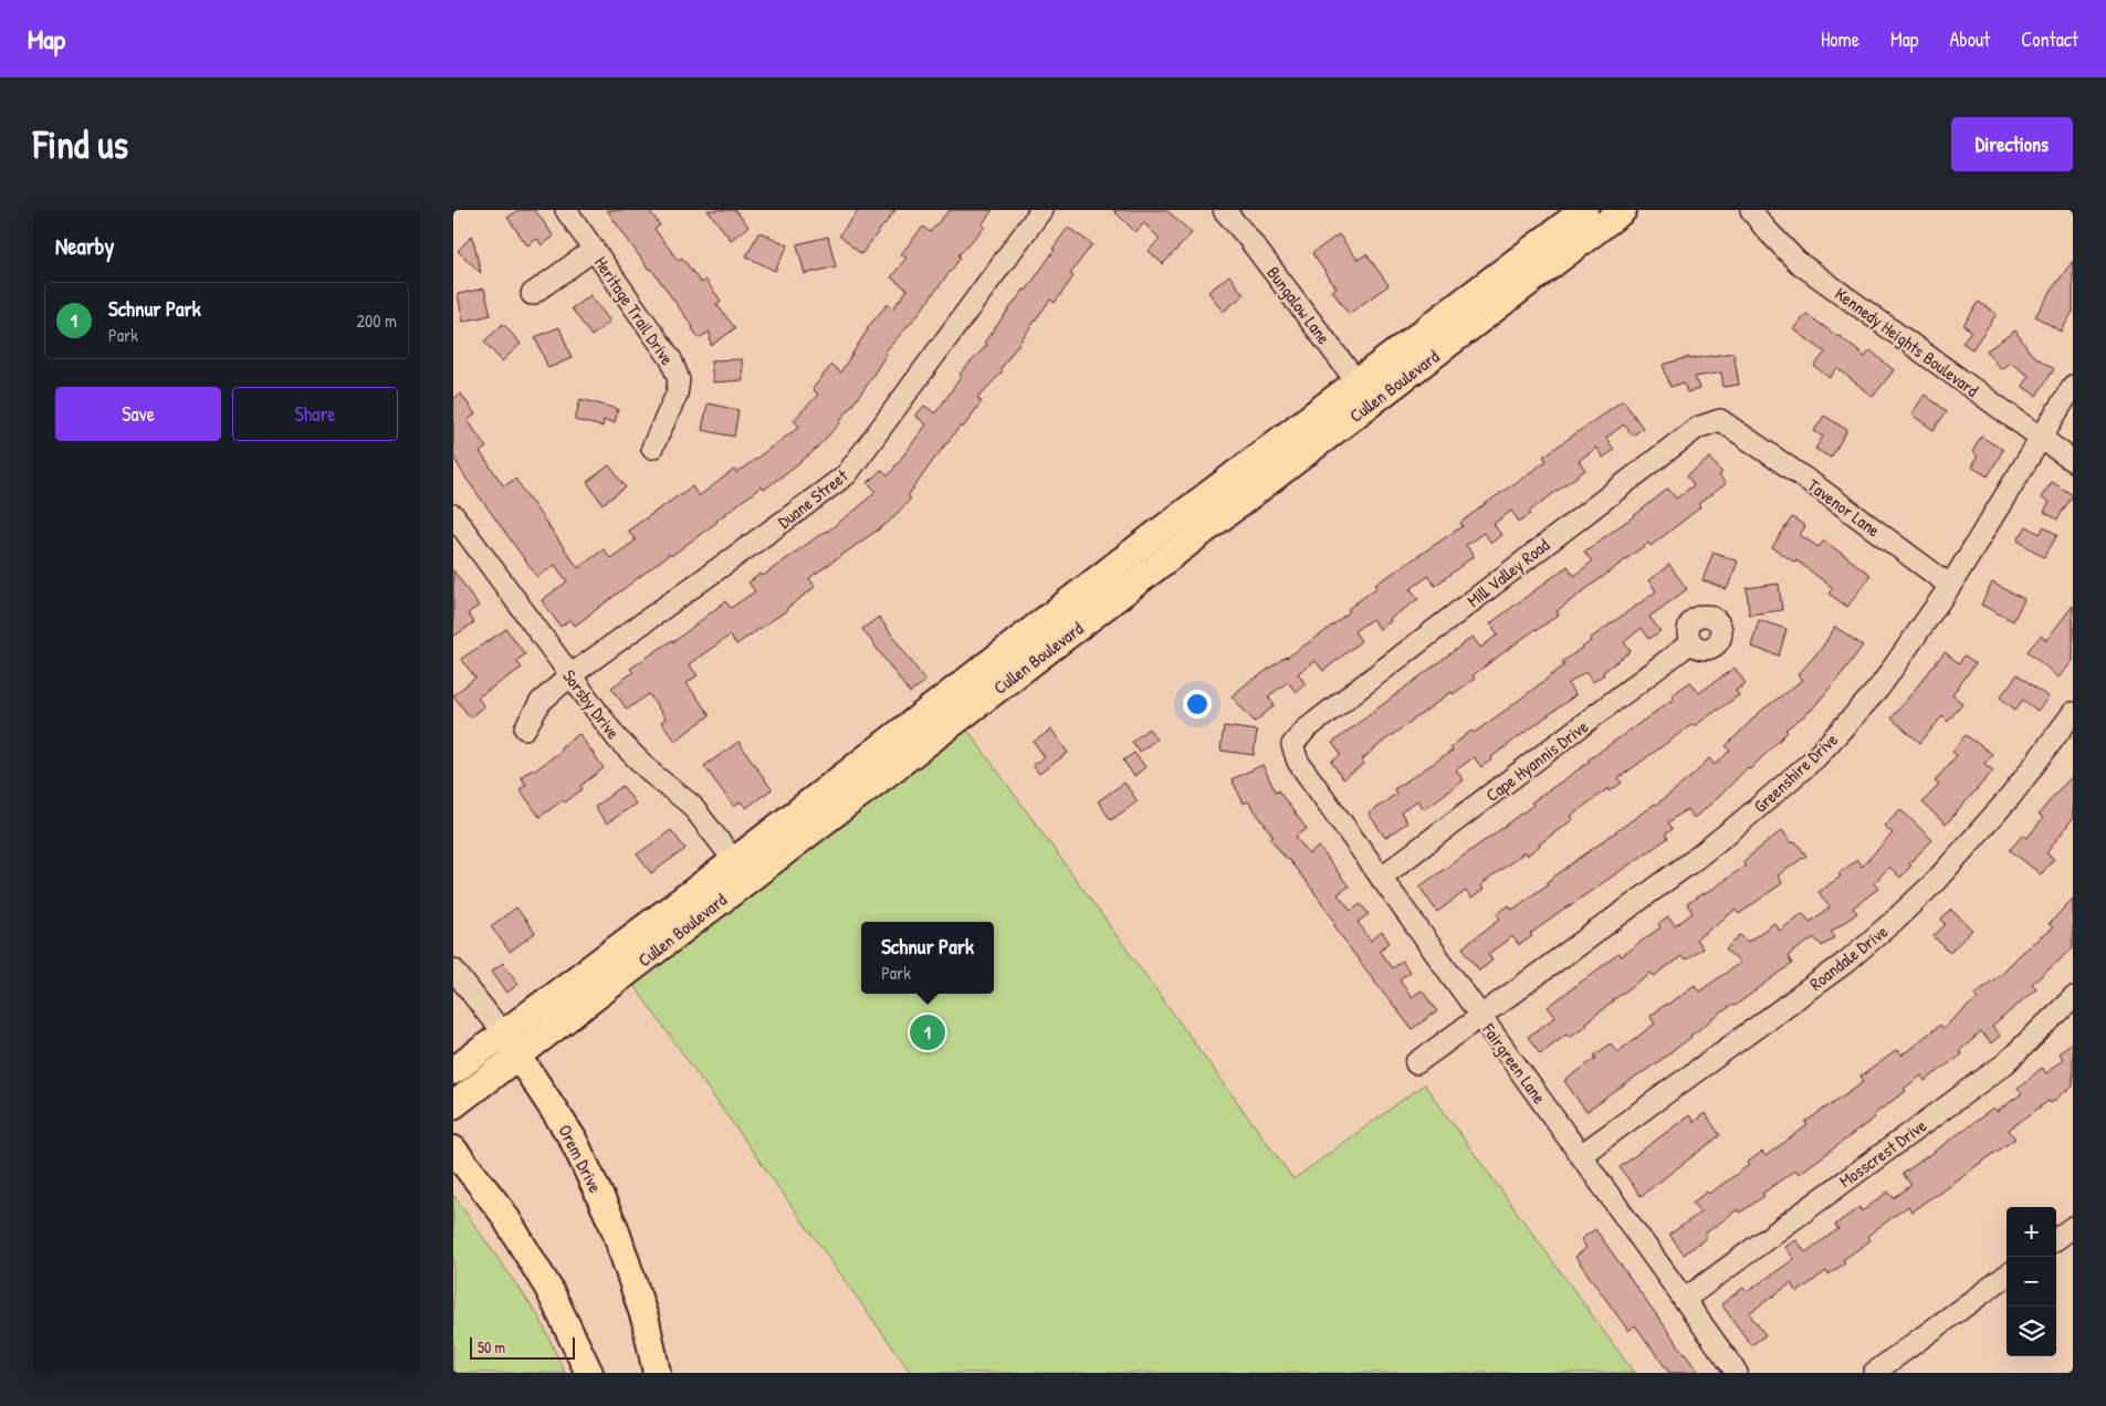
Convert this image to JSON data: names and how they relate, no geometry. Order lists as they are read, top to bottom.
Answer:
{
  "streets": {
    "main road": ["Cullen Boulevard", "Orem Drive"],
    "street": [
      "Bungalow Lane",
      "Heritage Trail Drive",
      "Kennedy Heights Boulevard",
      "Duane Street",
      "Tavenor Lane",
      "Mill Valley Road",
      "Sorsby Drive",
      "Cape Hyannis Drive",
      "Greenshire Drive",
      "Roandale Drive",
      "Fairgreen Lane",
      "Mosscrest Drive"
    ]
  },
  "crossings": [
    ["Bungalow Lane", "Cullen Boulevard"],
    ["Kennedy Heights Boulevard", "Greenshire Drive"],
    ["Cullen Boulevard", "Sorsby Drive"],
    ["Cullen Boulevard", "Orem Drive"],
    ["Duane Street", "Sorsby Drive"],
    ["Tavenor Lane", "Mill Valley Road"],
    ["Tavenor Lane", "Greenshire Drive"],
    ["Mill Valley Road", "Fairgreen Lane"],
    ["Cape Hyannis Drive", "Fairgreen Lane"],
    ["Greenshire Drive", "Fairgreen Lane"],
    ["Roandale Drive", "Fairgreen Lane"],
    ["Fairgreen Lane", "Mosscrest Drive"]
  ],
  "scale_bar": "50 m",
  "page": {
    "header": "Map",
    "nav": [
      "Home",
      "Map",
      "About",
      "Contact"
    ],
    "buttons": [
      "Directions",
      ["Save", "Share"]
    ],
    "title": "Find us",
    "heading": "Nearby",
    "list": [
      {
        "mark": "1",
        "name": "Schnur Park",
        "note": "Park",
        "value": "200 m"
      }
    ],
    "popup": ["Schnur Park", "Park"],
    "pins": "1",
    "map_buttons": ["+", "−"],
    "scale": "50 m"
  }
}
